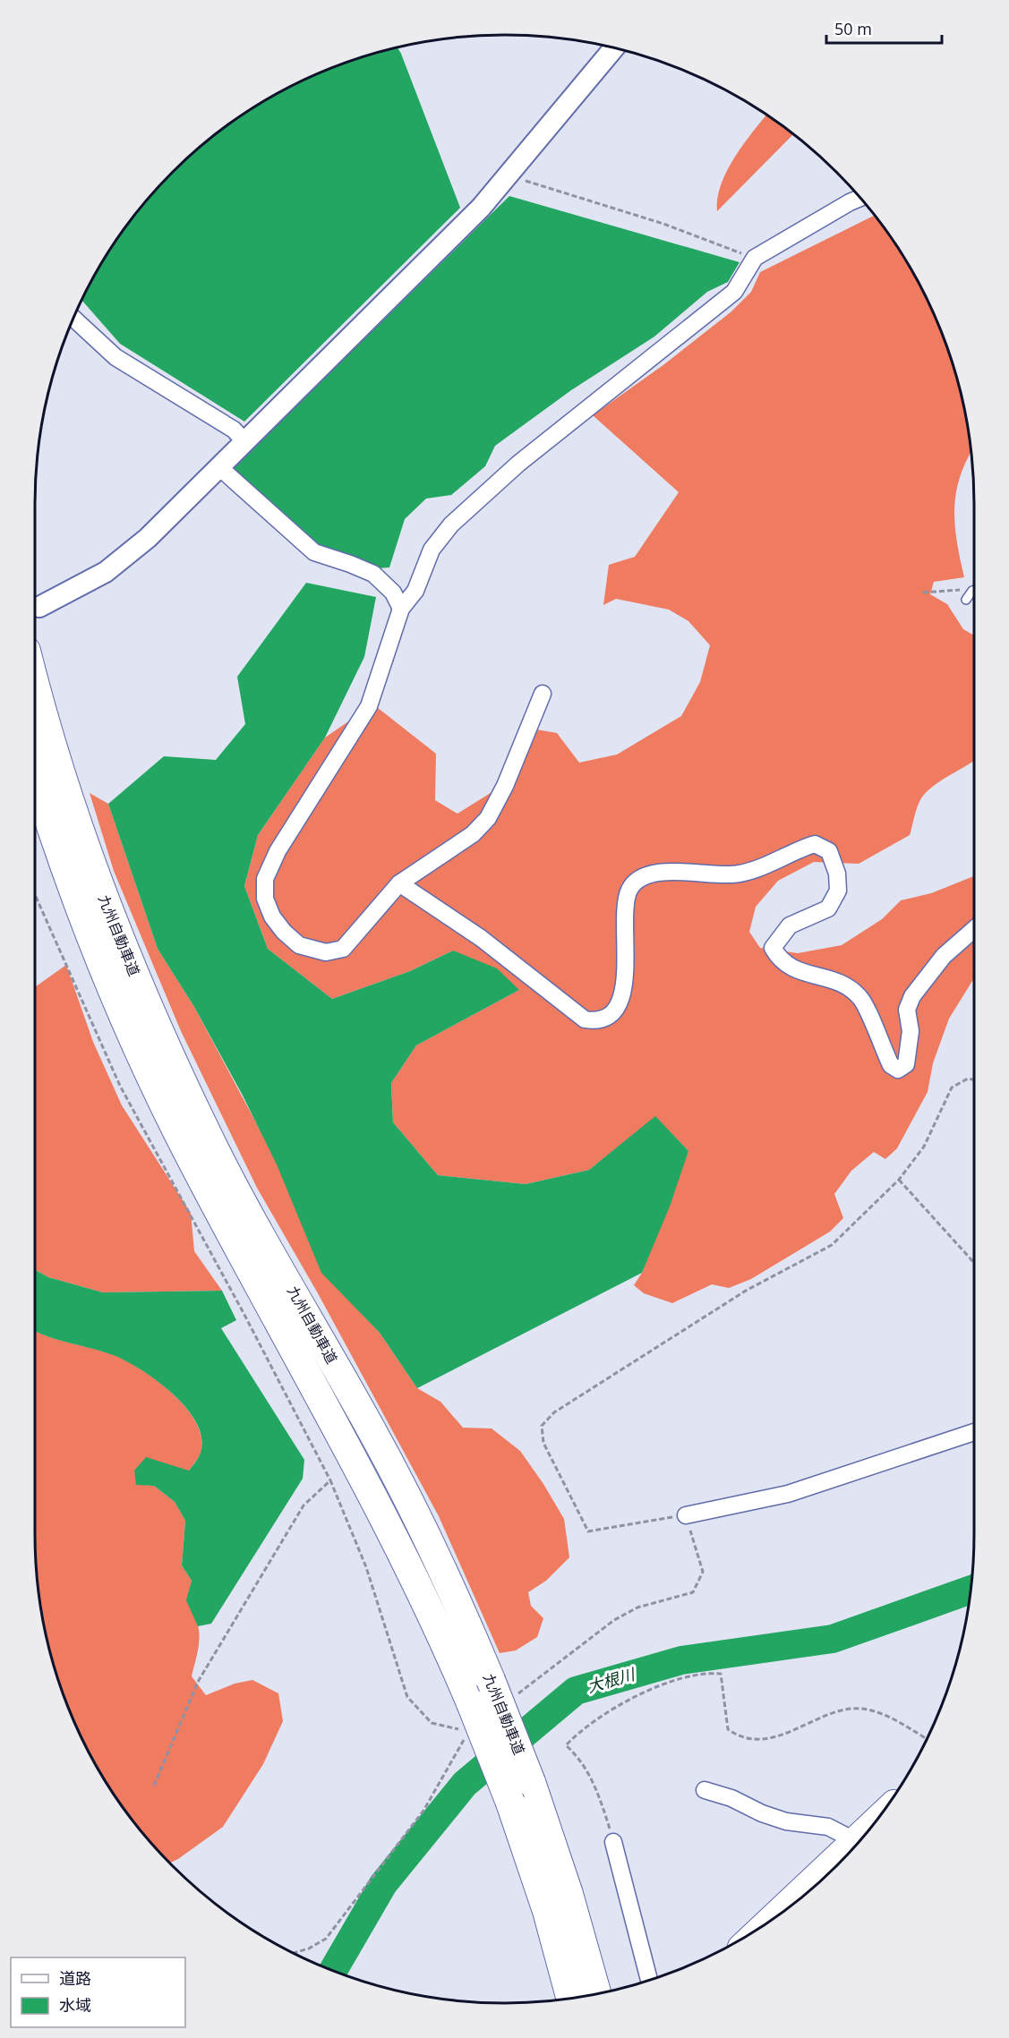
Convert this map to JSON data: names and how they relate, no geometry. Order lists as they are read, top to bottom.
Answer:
{
  "streets": {
    "highway": ["九州自動車道"]
  },
  "water": ["大根川"],
  "legend": ["道路", "水域"],
  "scale_bar": "50 m"
}
